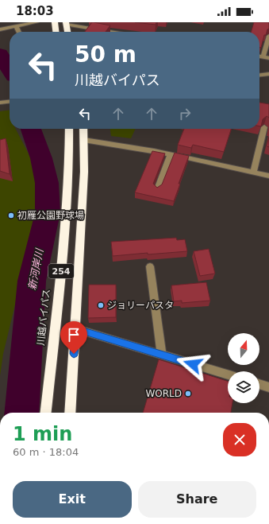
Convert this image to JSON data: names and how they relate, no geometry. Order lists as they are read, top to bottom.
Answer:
{
  "streets": {
    "highway": ["254", "川越バイパス"]
  },
  "water": ["新河岸川"],
  "places": ["初雁公園野球場", "ジョリーパスタ", "WORLD"],
  "north": "top",
  "page": {
    "status": "18:03",
    "turn": ["50 m", "川越バイパス"],
    "heading": ["1 min", "60 m · 18:04"],
    "buttons": ["Exit", "Share"]
  }
}
